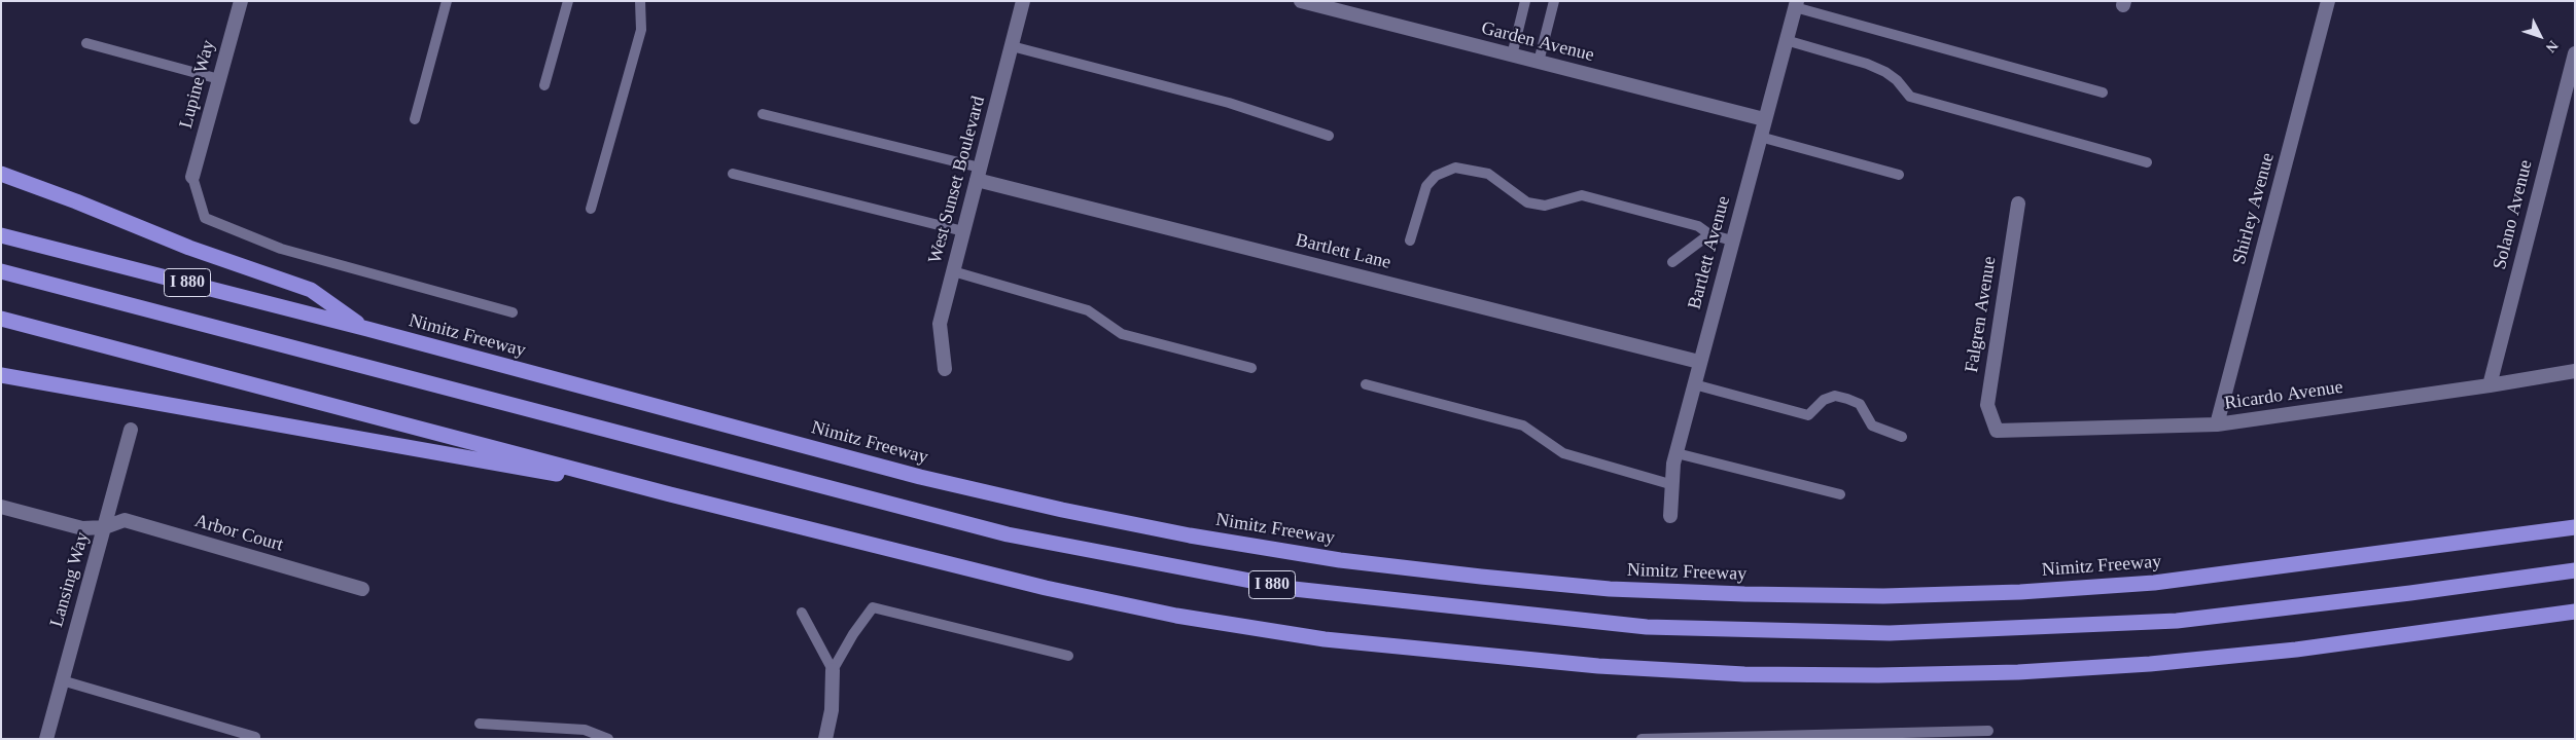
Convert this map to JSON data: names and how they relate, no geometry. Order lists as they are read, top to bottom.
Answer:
{
  "streets": {
    "highway": ["I 880", "Nimitz Freeway"],
    "street": [
      "Garden Avenue",
      "Lupine Way",
      "West Sunset Boulevard",
      "Shirley Avenue",
      "Solano Avenue",
      "Bartlett Lane",
      "Bartlett Avenue",
      "Falgren Avenue",
      "Ricardo Avenue",
      "Arbor Court",
      "Lansing Way"
    ]
  },
  "crossings": [
    ["Garden Avenue", "Bartlett Avenue"],
    ["West Sunset Boulevard", "Bartlett Lane"],
    ["Shirley Avenue", "Ricardo Avenue"],
    ["Solano Avenue", "Ricardo Avenue"],
    ["Bartlett Lane", "Bartlett Avenue"],
    ["Falgren Avenue", "Ricardo Avenue"],
    ["Arbor Court", "Lansing Way"]
  ],
  "north": "bottom right"
}
